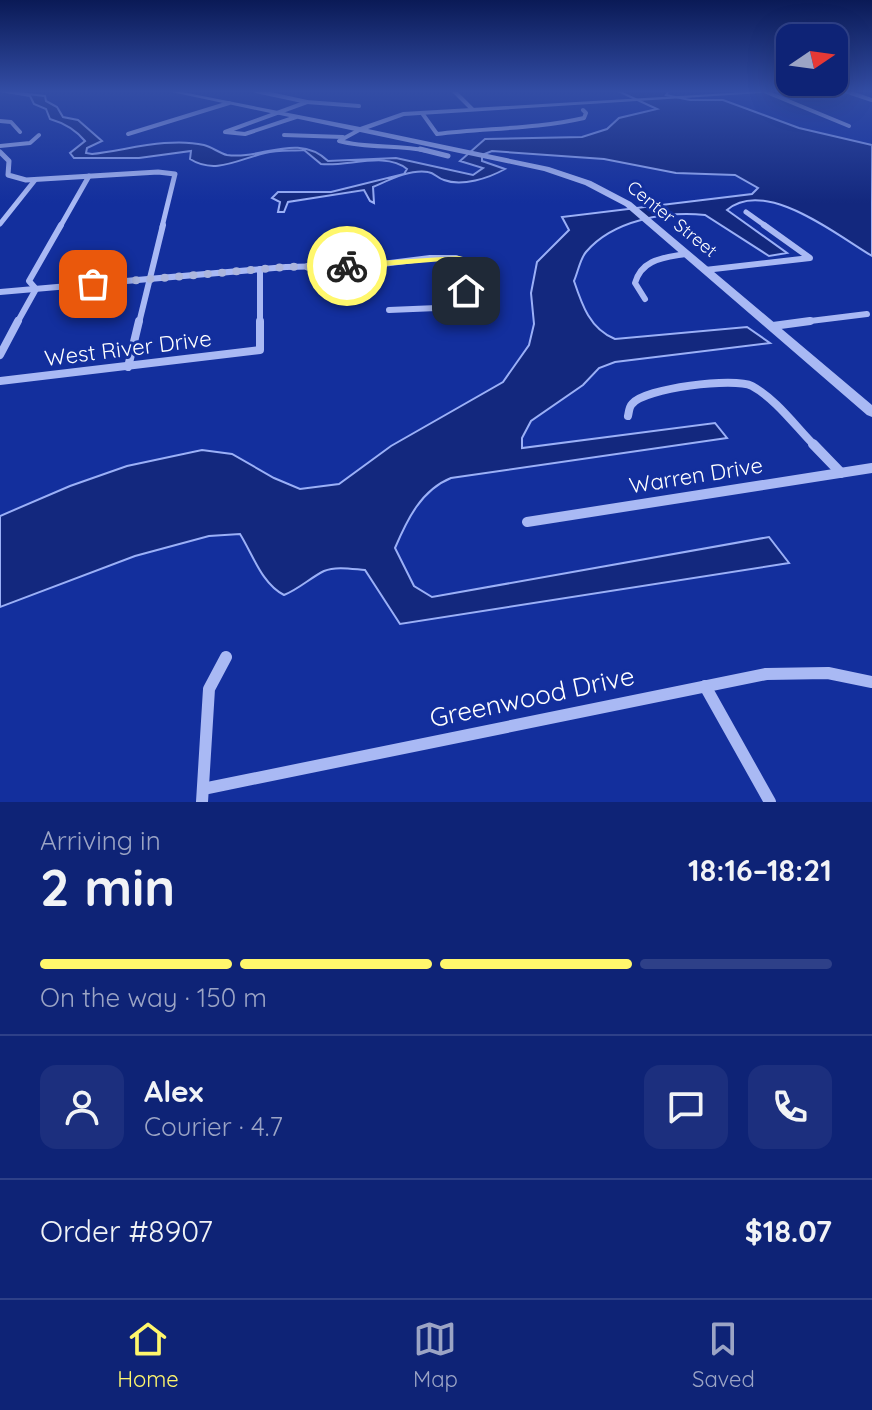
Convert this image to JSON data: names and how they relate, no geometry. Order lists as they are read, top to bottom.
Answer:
{
  "streets": {
    "street": [
      "Center Street",
      "West River Drive",
      "Warren Drive",
      "Greenwood Drive"
    ]
  },
  "north": "right",
  "page": {
    "heading": ["2 min", "Arriving in", "18:16–18:21"],
    "panel": [
      "Alex",
      "Courier · 4.7",
      "Order #8907",
      "$18.07"
    ],
    "bar": "On the way · 150 m",
    "tabs": ["Home", "Map", "Saved"]
  }
}
